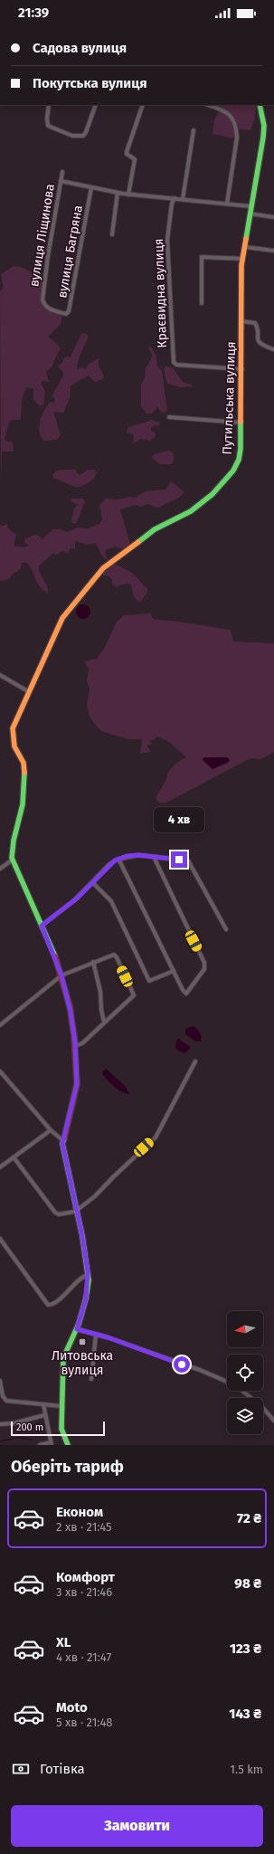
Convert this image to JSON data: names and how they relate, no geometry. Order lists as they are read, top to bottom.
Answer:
{
  "streets": {
    "street": [
      "вулиця Ліщинова",
      "вулиця Багряна",
      "Краєвидна вулиця",
      "Путильська вулиця"
    ]
  },
  "crossings": [
    ["вулиця Ліщинова", "вулиця Багряна"],
    ["Краєвидна вулиця", "Путильська вулиця"]
  ],
  "places": {
    "transit": ["Литовська вулиця"]
  },
  "scale_bar": "200 m",
  "north": "left",
  "page": {
    "status": "21:39",
    "banner": ["Садова вулиця", "Покутська вулиця"],
    "bubble": "4 хв",
    "scale": "200 m",
    "heading": "Оберіть тариф",
    "list": [
      {
        "name": "Економ",
        "note": "2 хв · 21:45",
        "value": "72 ₴"
      },
      {
        "name": "Комфорт",
        "note": "3 хв · 21:46",
        "value": "98 ₴"
      },
      {
        "name": "XL",
        "note": "4 хв · 21:47",
        "value": "123 ₴"
      },
      {
        "name": "Moto",
        "note": "5 хв · 21:48",
        "value": "143 ₴"
      }
    ],
    "pay": ["Готівка", "1.5 km"],
    "buttons": "Замовити"
  }
}
